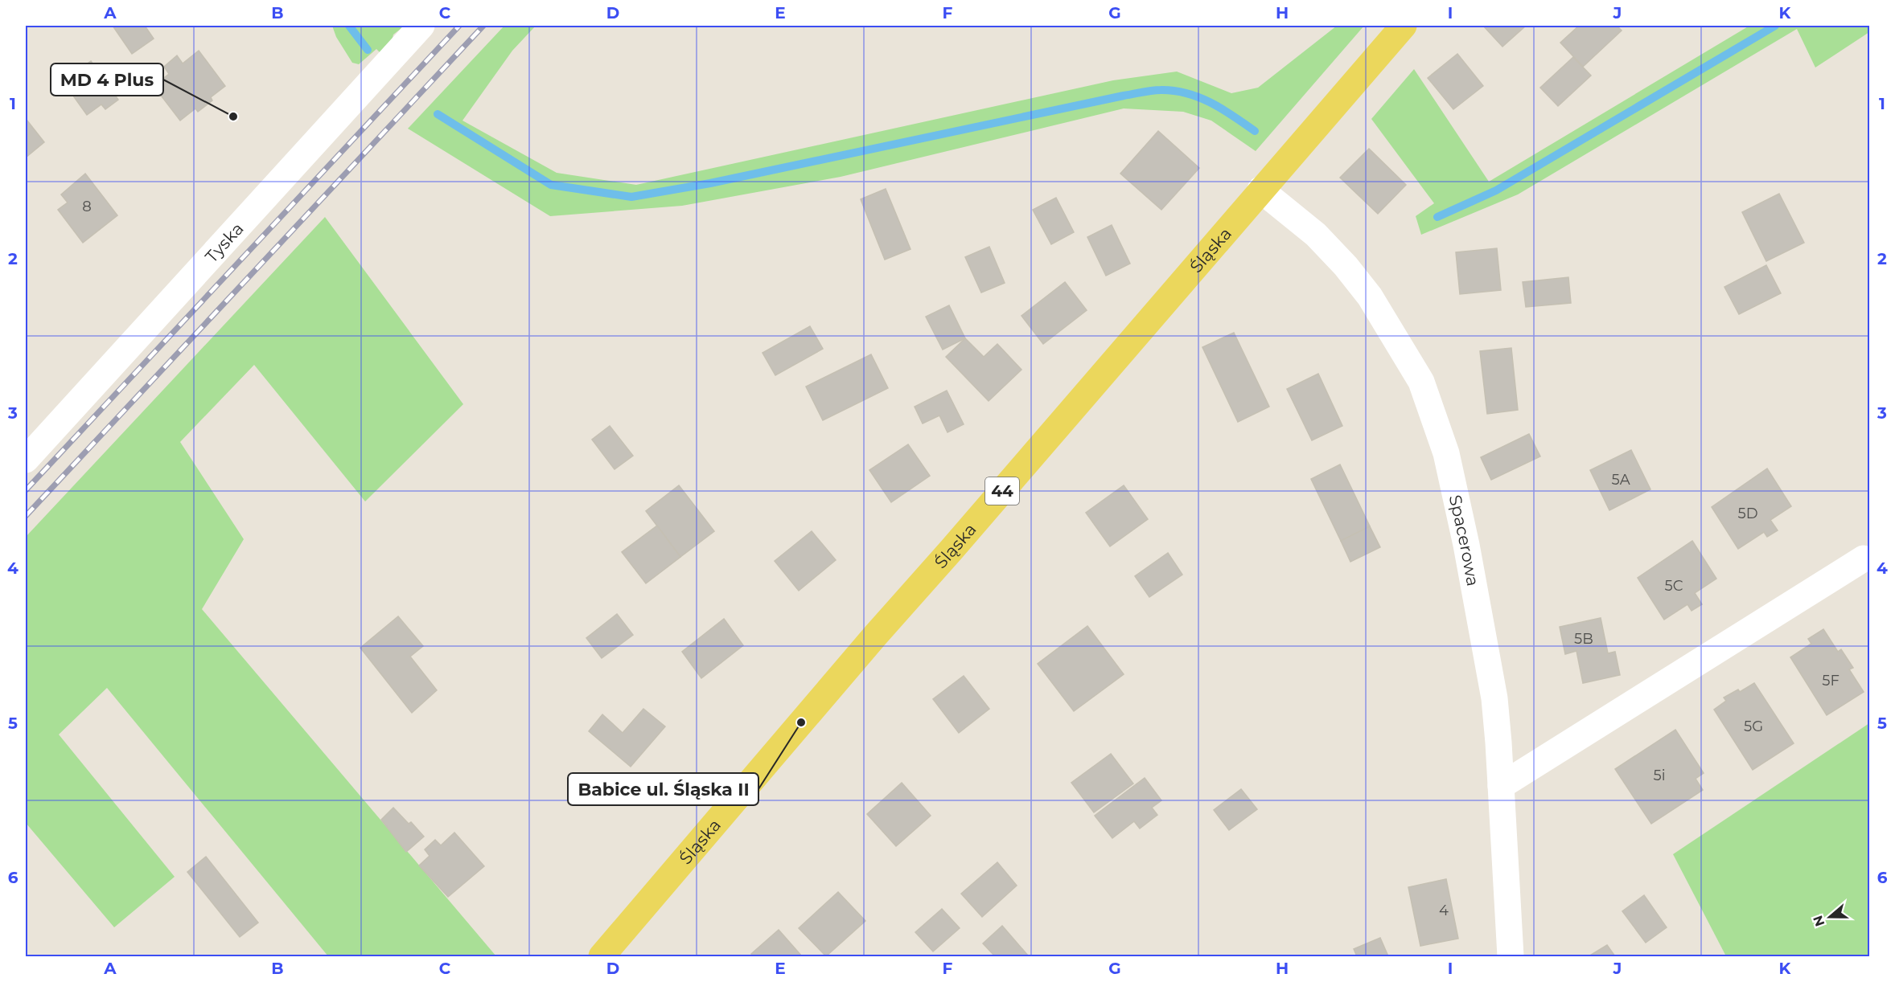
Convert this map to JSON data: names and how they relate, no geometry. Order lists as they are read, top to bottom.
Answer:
{
  "streets": {
    "main road": ["Śląska", "44"],
    "street": ["Tyska", "Spacerowa"]
  },
  "crossings": [
    ["Śląska", "Spacerowa"]
  ],
  "places": ["MD 4 Plus", "Babice ul. Śląska II"],
  "house_numbers": [
    "8",
    "5A",
    "5D",
    "5C",
    "5B",
    "5F",
    "5G",
    "5i",
    "4"
  ],
  "north": "left",
  "grid": {
    "columns": [
      "A",
      "B",
      "C",
      "D",
      "E",
      "F",
      "G",
      "H",
      "I",
      "J",
      "K"
    ],
    "rows": [
      "1",
      "2",
      "3",
      "4",
      "5",
      "6"
    ]
  }
}
